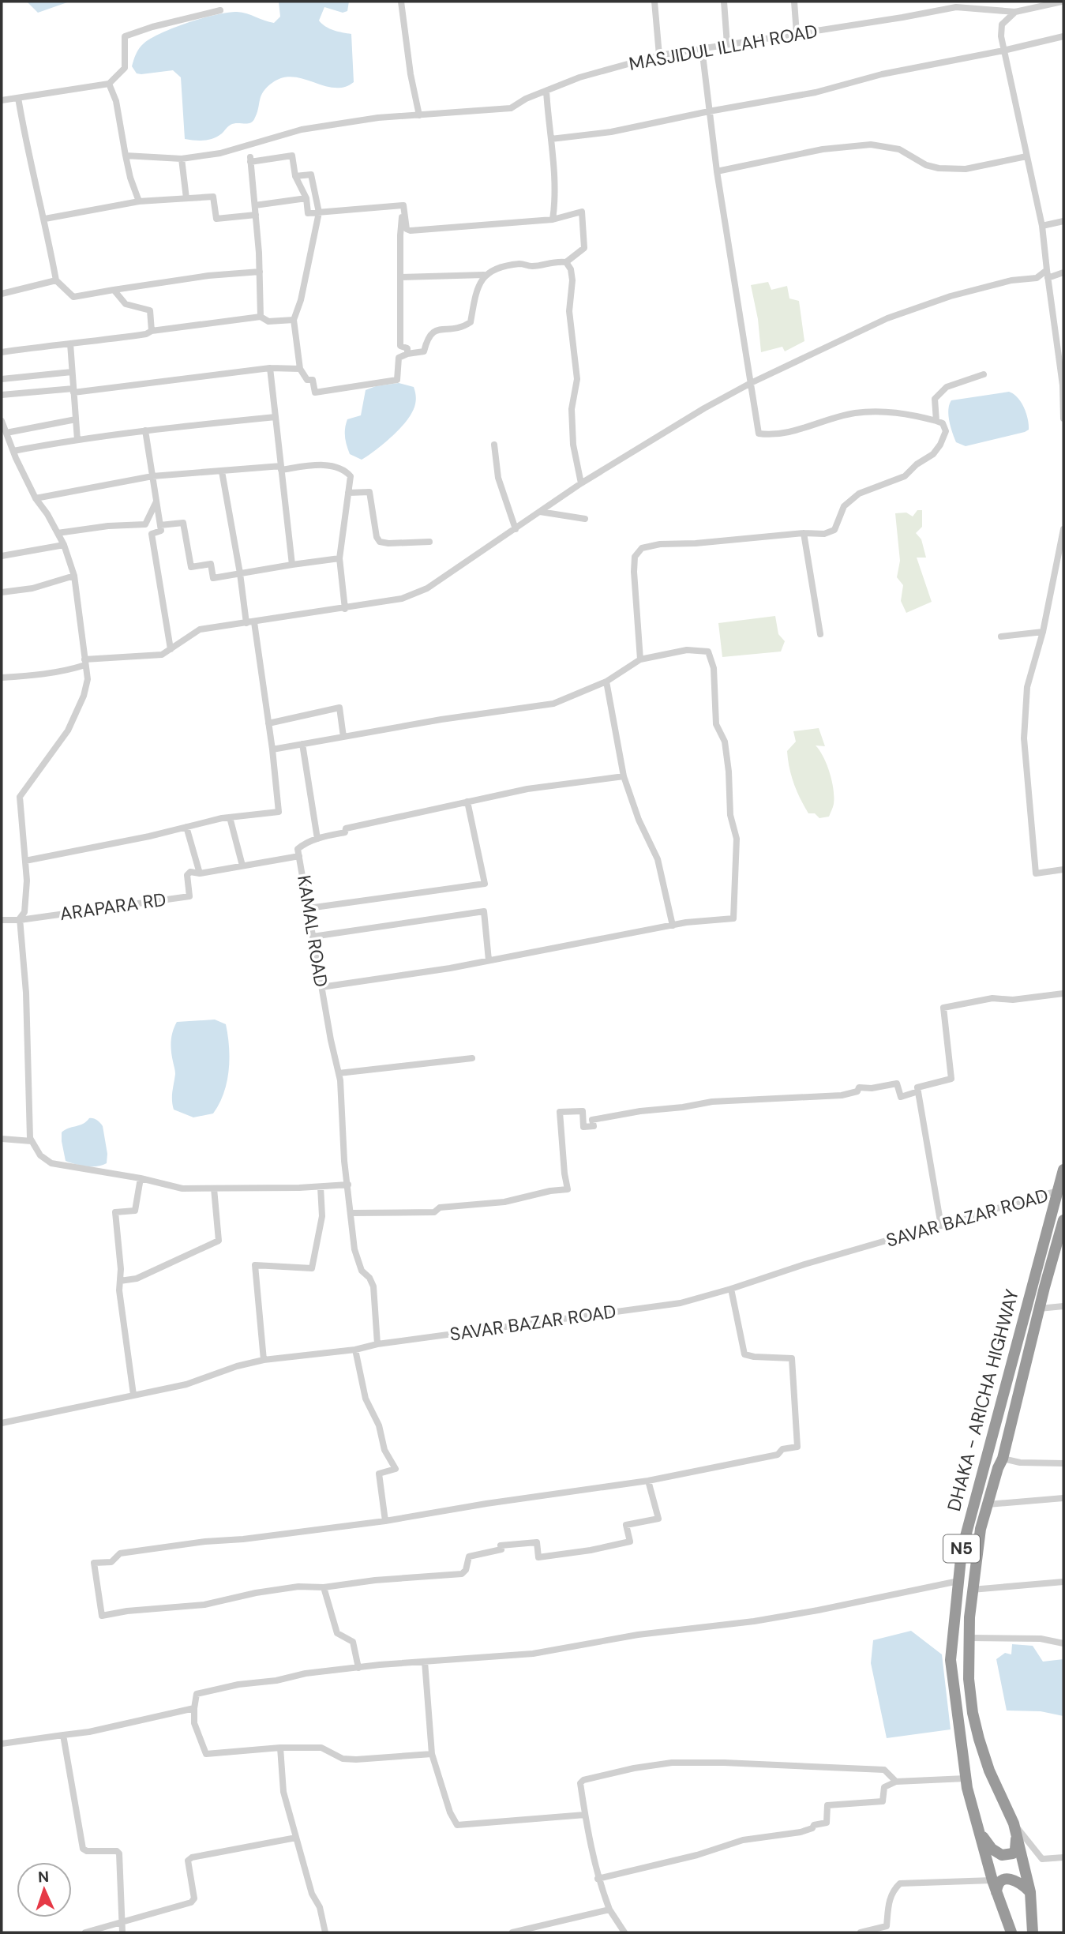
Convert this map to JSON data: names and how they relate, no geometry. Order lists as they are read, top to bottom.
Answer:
{
  "streets": {
    "highway": ["DHAKA - ARICHA HIGHWAY", "N5"],
    "street": [
      "MASJIDUL ILLAH ROAD",
      "ARAPARA RD",
      "KAMAL ROAD",
      "SAVAR BAZAR ROAD"
    ]
  },
  "crossings": [
    ["KAMAL ROAD", "SAVAR BAZAR ROAD"],
    ["SAVAR BAZAR ROAD", "DHAKA - ARICHA HIGHWAY"]
  ],
  "north": "top"
}
